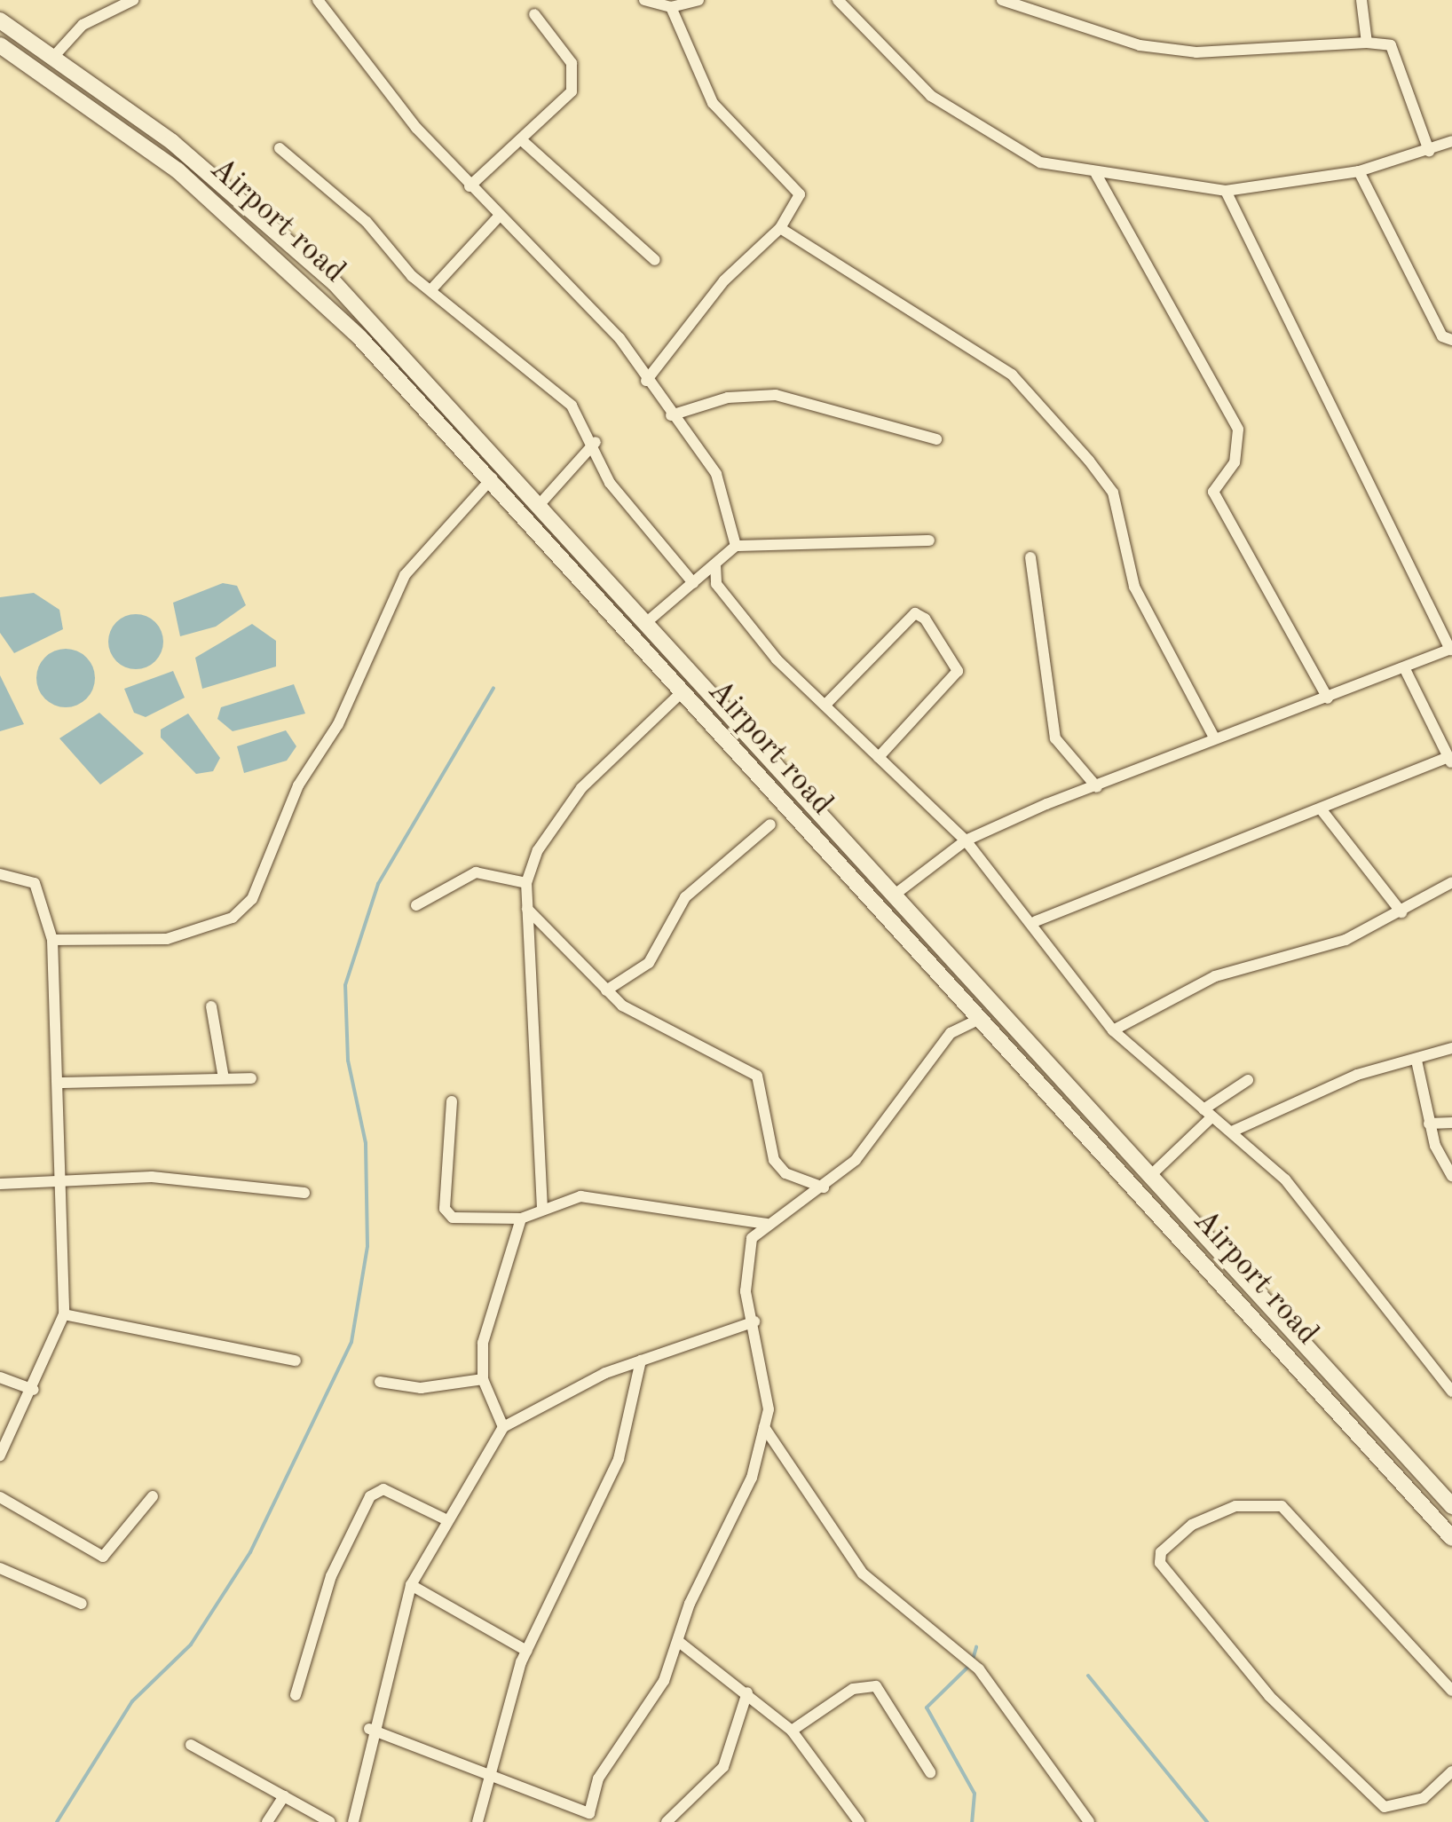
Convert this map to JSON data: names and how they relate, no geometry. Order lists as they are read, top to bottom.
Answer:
{
  "streets": {
    "main road": ["Airport road"]
  }
}
